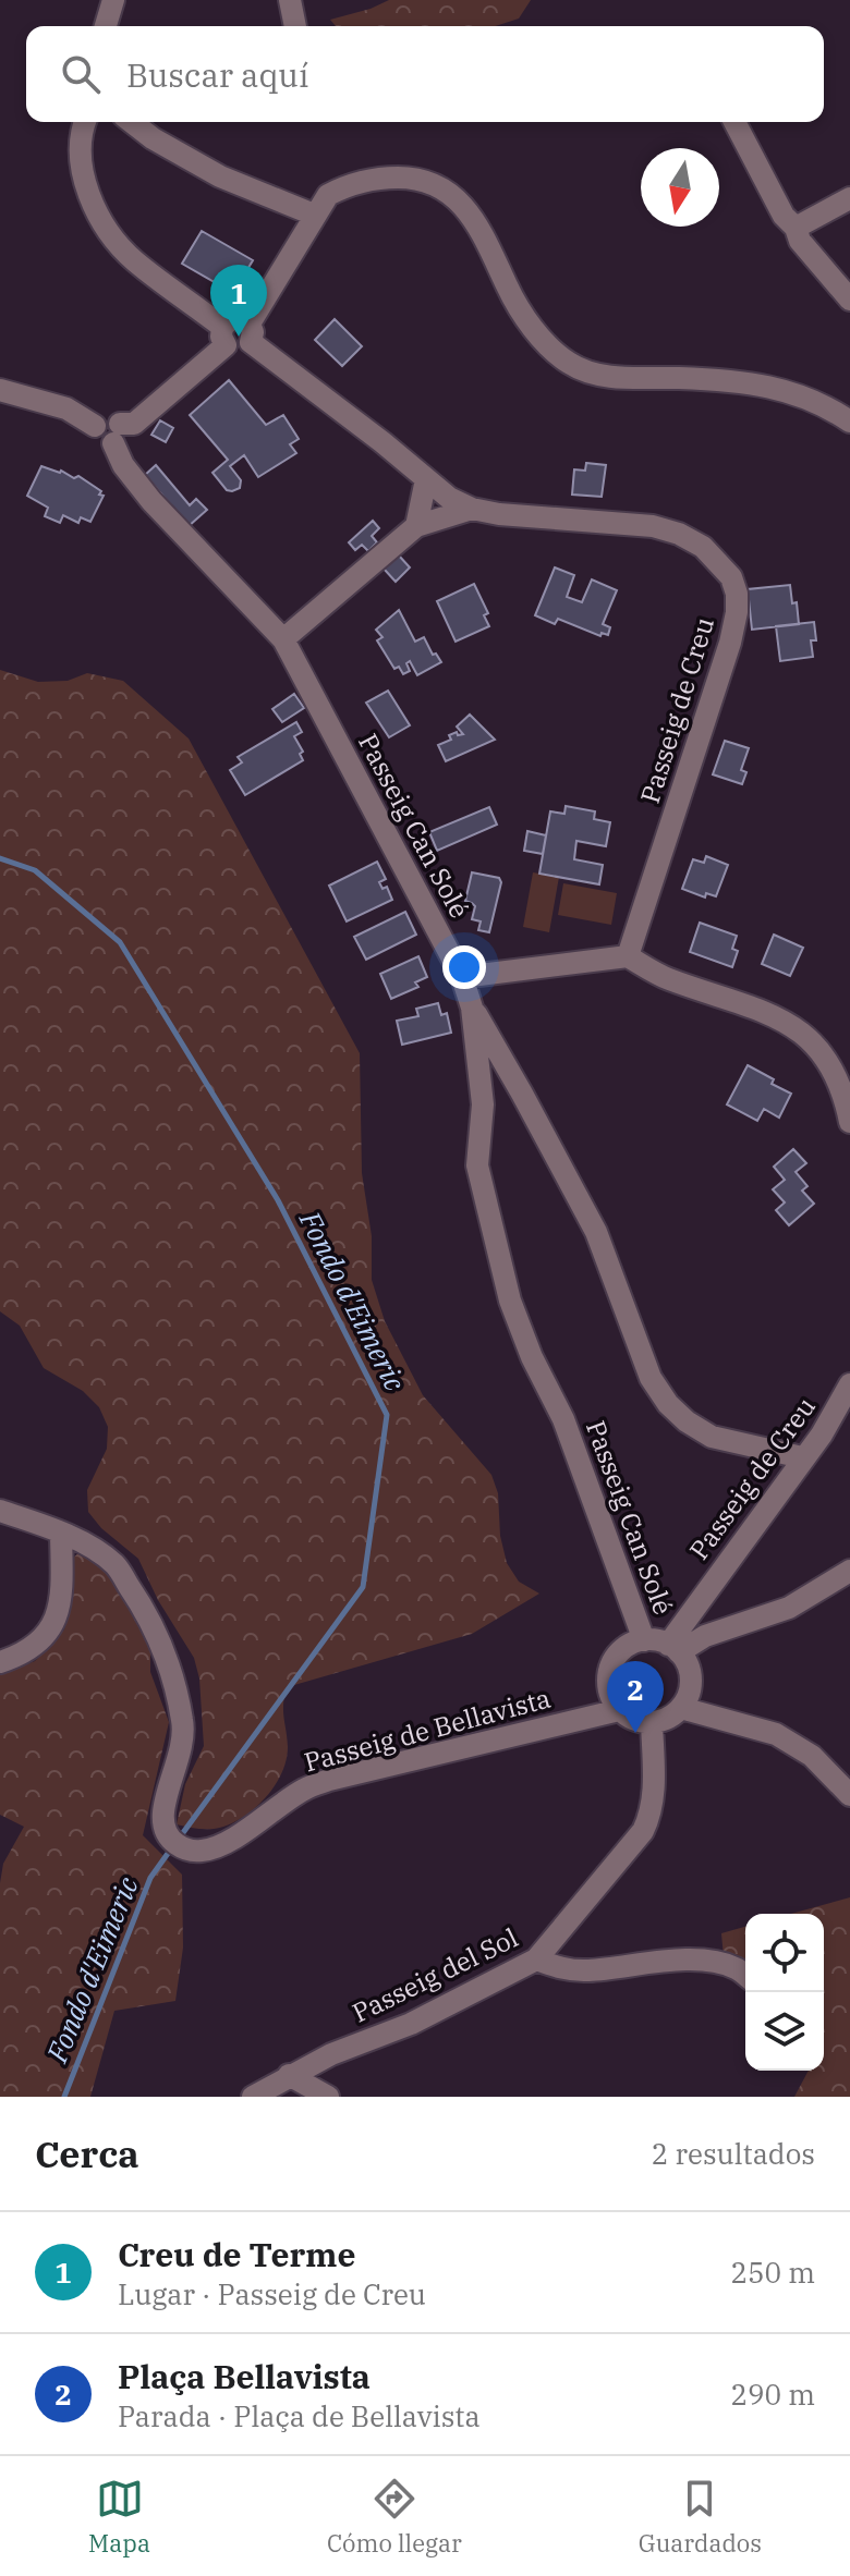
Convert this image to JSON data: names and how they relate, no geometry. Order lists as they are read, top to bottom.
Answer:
{
  "streets": {
    "street": [
      "Passeig de Creu",
      "Passeig Can Solé",
      "Passeig de Bellavista",
      "Passeig del Sol"
    ]
  },
  "crossings": [
    ["Passeig de Creu", "Passeig Can Solé"],
    ["Passeig de Creu", "Passeig de Bellavista"],
    ["Passeig de Creu", "Passeig del Sol"],
    ["Passeig Can Solé", "Passeig de Bellavista"],
    ["Passeig Can Solé", "Passeig del Sol"],
    ["Passeig de Bellavista", "Passeig del Sol"]
  ],
  "water": ["Fondo d'Eimeric"],
  "north": "bottom",
  "page": {
    "search": "Buscar aquí",
    "pins": ["1", "2"],
    "heading": ["Cerca", "2 resultados"],
    "list": [
      {
        "mark": "1",
        "name": "Creu de Terme",
        "note": "Lugar · Passeig de Creu",
        "value": "250 m"
      },
      {
        "mark": "2",
        "name": "Plaça Bellavista",
        "note": "Parada · Plaça de Bellavista",
        "value": "290 m"
      }
    ],
    "nav": ["Mapa", "Cómo llegar", "Guardados"]
  }
}
